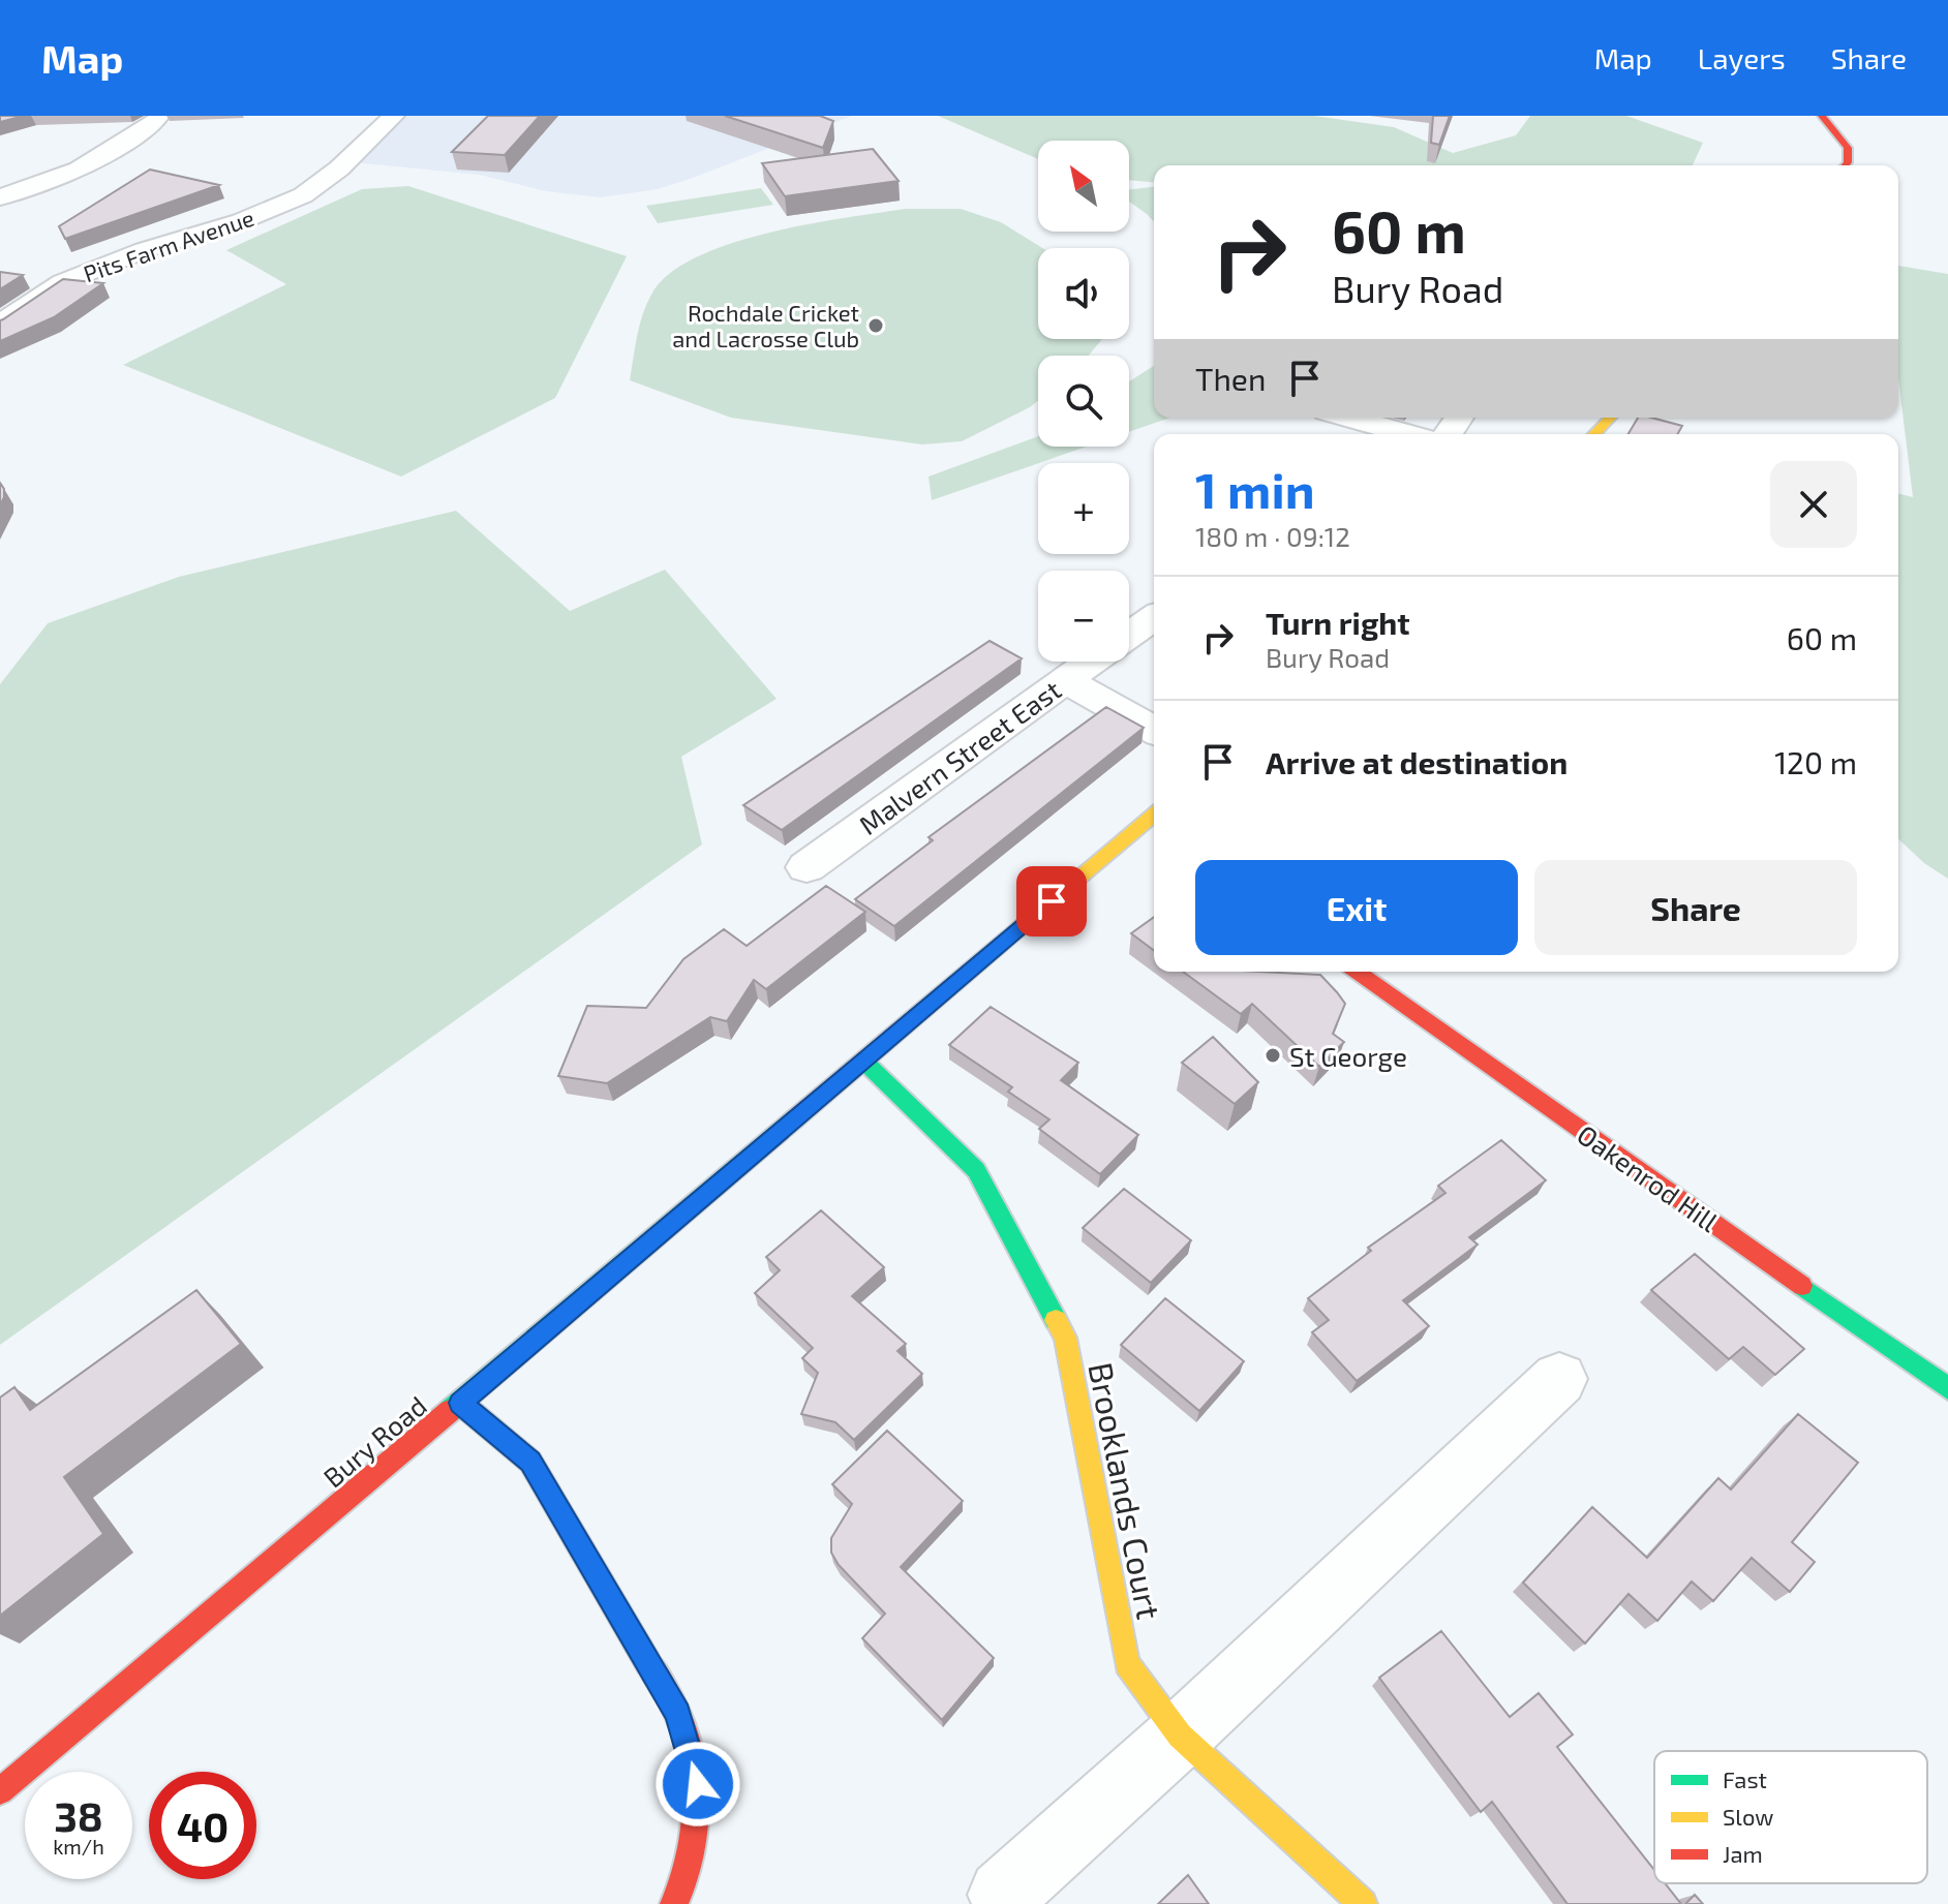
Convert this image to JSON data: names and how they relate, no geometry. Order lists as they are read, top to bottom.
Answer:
{
  "streets": {
    "street": [
      "Pits Farm Avenue",
      "Malvern Street East",
      "Oakenrod Hill",
      "Bury Road",
      "Brooklands Court"
    ]
  },
  "crossings": [
    ["Bury Road", "Brooklands Court"]
  ],
  "places": ["Rochdale Cricket and Lacrosse Club", "St George"],
  "legend": ["Fast", "Slow", "Jam"],
  "north": "top left",
  "page": {
    "header": "Map",
    "nav": ["Map", "Layers", "Share"],
    "map_buttons": ["+", "−"],
    "turn": ["60 m", "Bury Road"],
    "then": "Then",
    "heading": ["1 min", "180 m · 09:12"],
    "list": [
      {
        "name": "Turn right",
        "note": "Bury Road",
        "value": "60 m"
      },
      {
        "name": "Arrive at destination",
        "value": "120 m"
      }
    ],
    "buttons": ["Exit", "Share"],
    "speed": "38 km/h",
    "limit": "40"
  }
}
